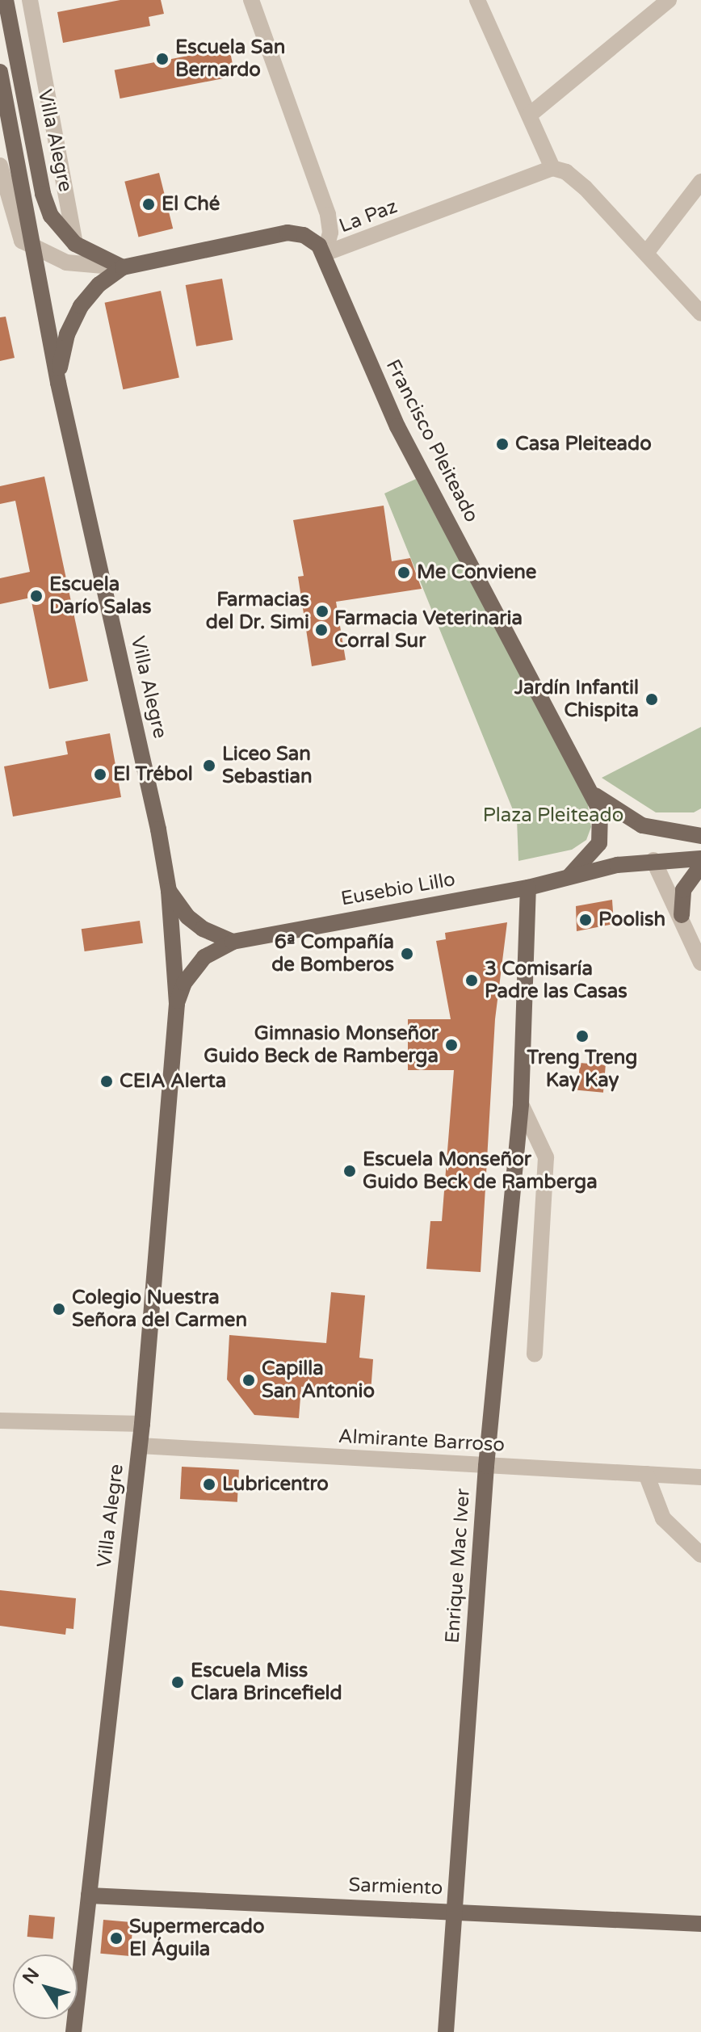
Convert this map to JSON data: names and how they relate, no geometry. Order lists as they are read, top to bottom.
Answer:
{
  "streets": {
    "main road": [
      "Villa Alegre",
      "La Paz",
      "Francisco Pleiteado",
      "Eusebio Lillo",
      "Enrique Mac Iver",
      "Sarmiento"
    ],
    "street": ["Almirante Barroso"]
  },
  "crossings": [
    ["Villa Alegre", "La Paz"],
    ["Villa Alegre", "Eusebio Lillo"],
    ["Villa Alegre", "Almirante Barroso"],
    ["Villa Alegre", "Sarmiento"],
    ["La Paz", "Francisco Pleiteado"],
    ["Francisco Pleiteado", "Eusebio Lillo"],
    ["Eusebio Lillo", "Enrique Mac Iver"],
    ["Almirante Barroso", "Enrique Mac Iver"],
    ["Enrique Mac Iver", "Sarmiento"]
  ],
  "parks": ["Plaza Pleiteado"],
  "places": [
    "Escuela San Bernardo",
    "El Ché",
    "Casa Pleiteado",
    "Me Conviene",
    "Escuela Darío Salas",
    "Farmacias del Dr. Simi",
    "Farmacia Veterinaria Corral Sur",
    "Jardín Infantil Chispita",
    "Liceo San Sebastian",
    "El Trébol",
    "Poolish",
    "6ª Compañía de Bomberos",
    "3 Comisaría Padre las Casas",
    "Treng Treng Kay Kay",
    "Gimnasio Monseñor Guido Beck de Ramberga",
    "CEIA Alerta",
    "Escuela Monseñor Guido Beck de Ramberga",
    "Colegio Nuestra Señora del Carmen",
    "Capilla San Antonio",
    "Lubricentro",
    "Escuela Miss Clara Brincefield",
    "Supermercado El Águila"
  ],
  "north": "top left"
}
